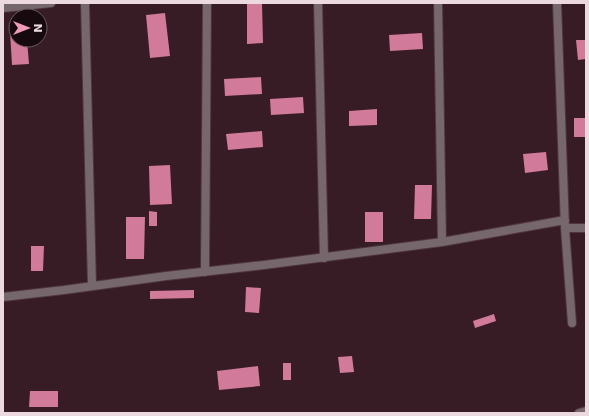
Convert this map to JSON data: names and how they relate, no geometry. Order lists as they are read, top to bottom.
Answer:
{
  "north": "right"
}
